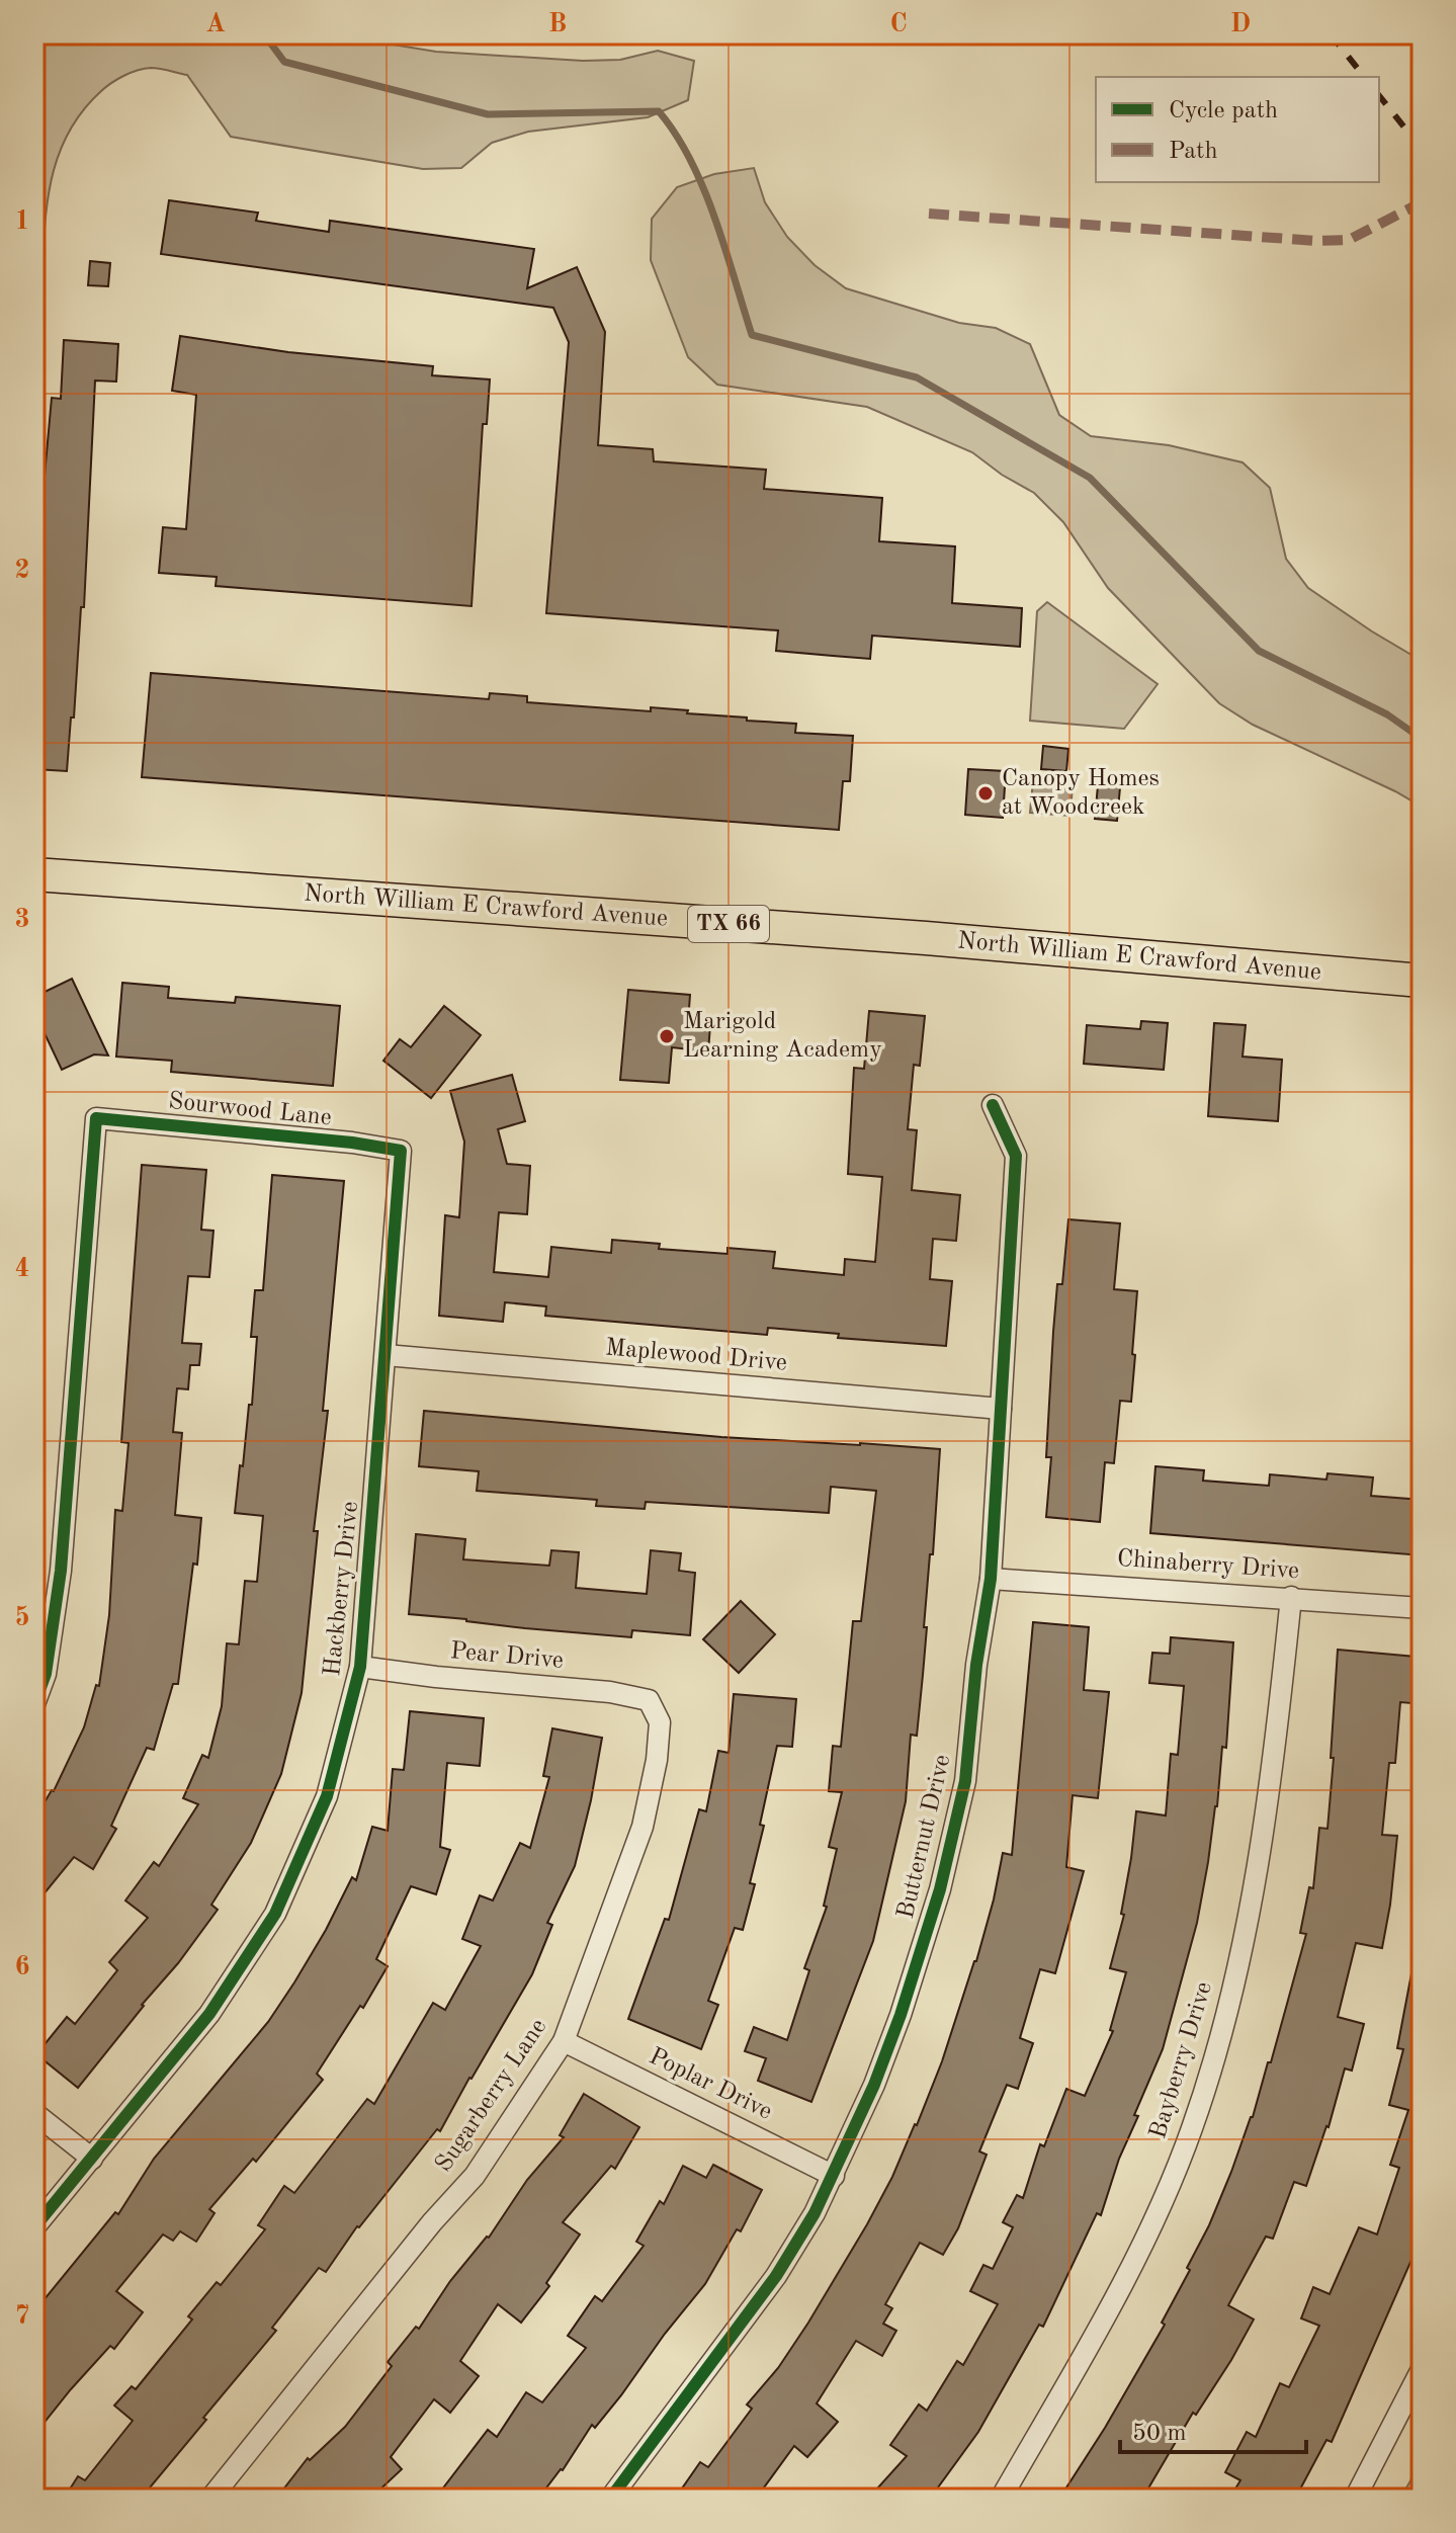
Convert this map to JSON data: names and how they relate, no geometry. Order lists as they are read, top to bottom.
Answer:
{
  "streets": {
    "main road": ["North William E Crawford Avenue", "TX 66"],
    "street": [
      "Sourwood Lane",
      "Maplewood Drive",
      "Chinaberry Drive",
      "Hackberry Drive",
      "Pear Drive",
      "Butternut Drive",
      "Bayberry Drive",
      "Poplar Drive",
      "Sugarberry Lane"
    ]
  },
  "crossings": [
    ["Sourwood Lane", "Hackberry Drive"],
    ["Maplewood Drive", "Hackberry Drive"],
    ["Maplewood Drive", "Butternut Drive"],
    ["Chinaberry Drive", "Butternut Drive"],
    ["Chinaberry Drive", "Bayberry Drive"],
    ["Hackberry Drive", "Pear Drive"],
    ["Pear Drive", "Sugarberry Lane"],
    ["Butternut Drive", "Poplar Drive"],
    ["Poplar Drive", "Sugarberry Lane"]
  ],
  "places": ["Canopy Homes at Woodcreek", "Marigold Learning Academy"],
  "legend": ["Cycle path", "Path"],
  "scale_bar": "50 m",
  "grid": {
    "columns": [
      "A",
      "B",
      "C",
      "D"
    ],
    "rows": [
      "1",
      "2",
      "3",
      "4",
      "5",
      "6",
      "7"
    ]
  }
}
